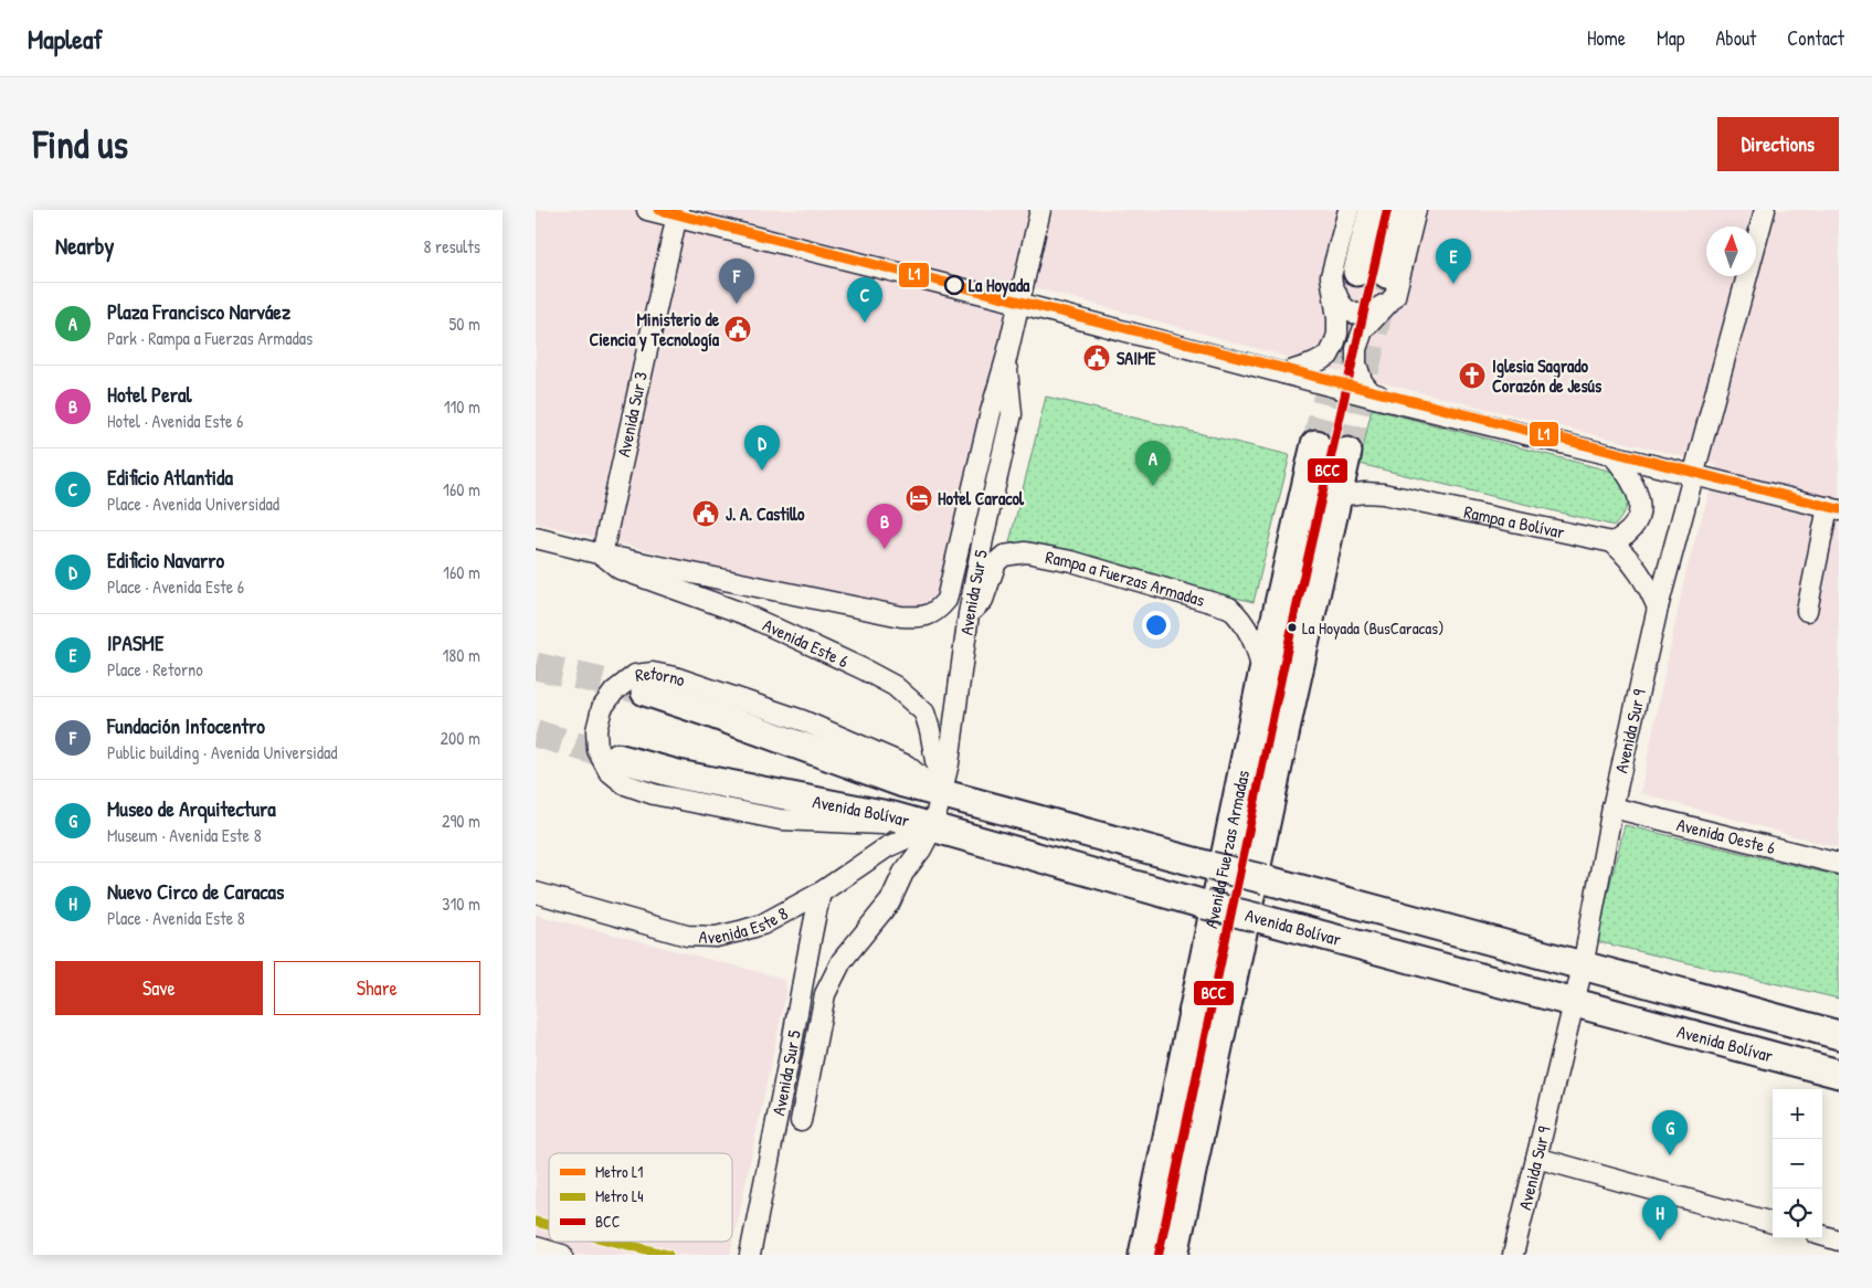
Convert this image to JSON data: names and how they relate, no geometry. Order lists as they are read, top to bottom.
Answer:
{
  "streets": {
    "main road": ["Avenida Bolívar", "Avenida Fuerzas Armadas"],
    "street": [
      "Avenida Sur 3",
      "Rampa a Bolívar",
      "Rampa a Fuerzas Armadas",
      "Avenida Sur 5",
      "Avenida Este 6",
      "Retorno",
      "Avenida Sur 9",
      "Avenida Oeste 6",
      "Avenida Este 8"
    ]
  },
  "crossings": [
    ["Avenida Sur 3", "Avenida Este 6"],
    ["Rampa a Bolívar", "Avenida Fuerzas Armadas"],
    ["Rampa a Fuerzas Armadas", "Avenida Sur 5"],
    ["Rampa a Fuerzas Armadas", "Avenida Fuerzas Armadas"],
    ["Avenida Sur 5", "Avenida Este 6"],
    ["Avenida Sur 5", "Retorno"],
    ["Avenida Sur 5", "Avenida Bolívar"],
    ["Avenida Sur 5", "Avenida Este 8"],
    ["Avenida Este 6", "Retorno"],
    ["Avenida Este 6", "Avenida Bolívar"],
    ["Retorno", "Avenida Bolívar"],
    ["Retorno", "Avenida Este 8"],
    ["Avenida Sur 9", "Avenida Bolívar"],
    ["Avenida Sur 9", "Avenida Oeste 6"],
    ["Avenida Bolívar", "Avenida Este 8"]
  ],
  "places": {
    "other": ["La Hoyada", "La Hoyada (BusCaracas)"],
    "public building": ["Ministerio de Ciencia y Tecnología", "SAIME", "J. A. Castillo"],
    "church": ["Iglesia Sagrado Corazón de Jesús"],
    "hotel": ["Hotel Caracol"]
  },
  "lines": ["metro line L1", "transit line BCC", "metro line L4"],
  "legend": ["Metro L1", "Metro L4", "BCC"],
  "north": "top",
  "page": {
    "header": "Mapleaf",
    "nav": [
      "Home",
      "Map",
      "About",
      "Contact"
    ],
    "buttons": [
      "Directions",
      ["Save", "Share"]
    ],
    "title": "Find us",
    "heading": ["Nearby", "8 results"],
    "pins": [
      "E",
      "F",
      "C",
      "D",
      "A",
      "B",
      "G",
      "H"
    ],
    "list": [
      {
        "mark": "A",
        "name": "Plaza Francisco Narváez",
        "note": "Park · Rampa a Fuerzas Armadas",
        "value": "50 m"
      },
      {
        "mark": "B",
        "name": "Hotel Peral",
        "note": "Hotel · Avenida Este 6",
        "value": "110 m"
      },
      {
        "mark": "C",
        "name": "Edificio Atlantida",
        "note": "Place · Avenida Universidad",
        "value": "160 m"
      },
      {
        "mark": "D",
        "name": "Edificio Navarro",
        "note": "Place · Avenida Este 6",
        "value": "160 m"
      },
      {
        "mark": "E",
        "name": "IPASME",
        "note": "Place · Retorno",
        "value": "180 m"
      },
      {
        "mark": "F",
        "name": "Fundación Infocentro",
        "note": "Public building · Avenida Universidad",
        "value": "200 m"
      },
      {
        "mark": "G",
        "name": "Museo de Arquitectura",
        "note": "Museum · Avenida Este 8",
        "value": "290 m"
      },
      {
        "mark": "H",
        "name": "Nuevo Circo de Caracas",
        "note": "Place · Avenida Este 8",
        "value": "310 m"
      }
    ],
    "map_buttons": ["+", "−"]
  }
}
